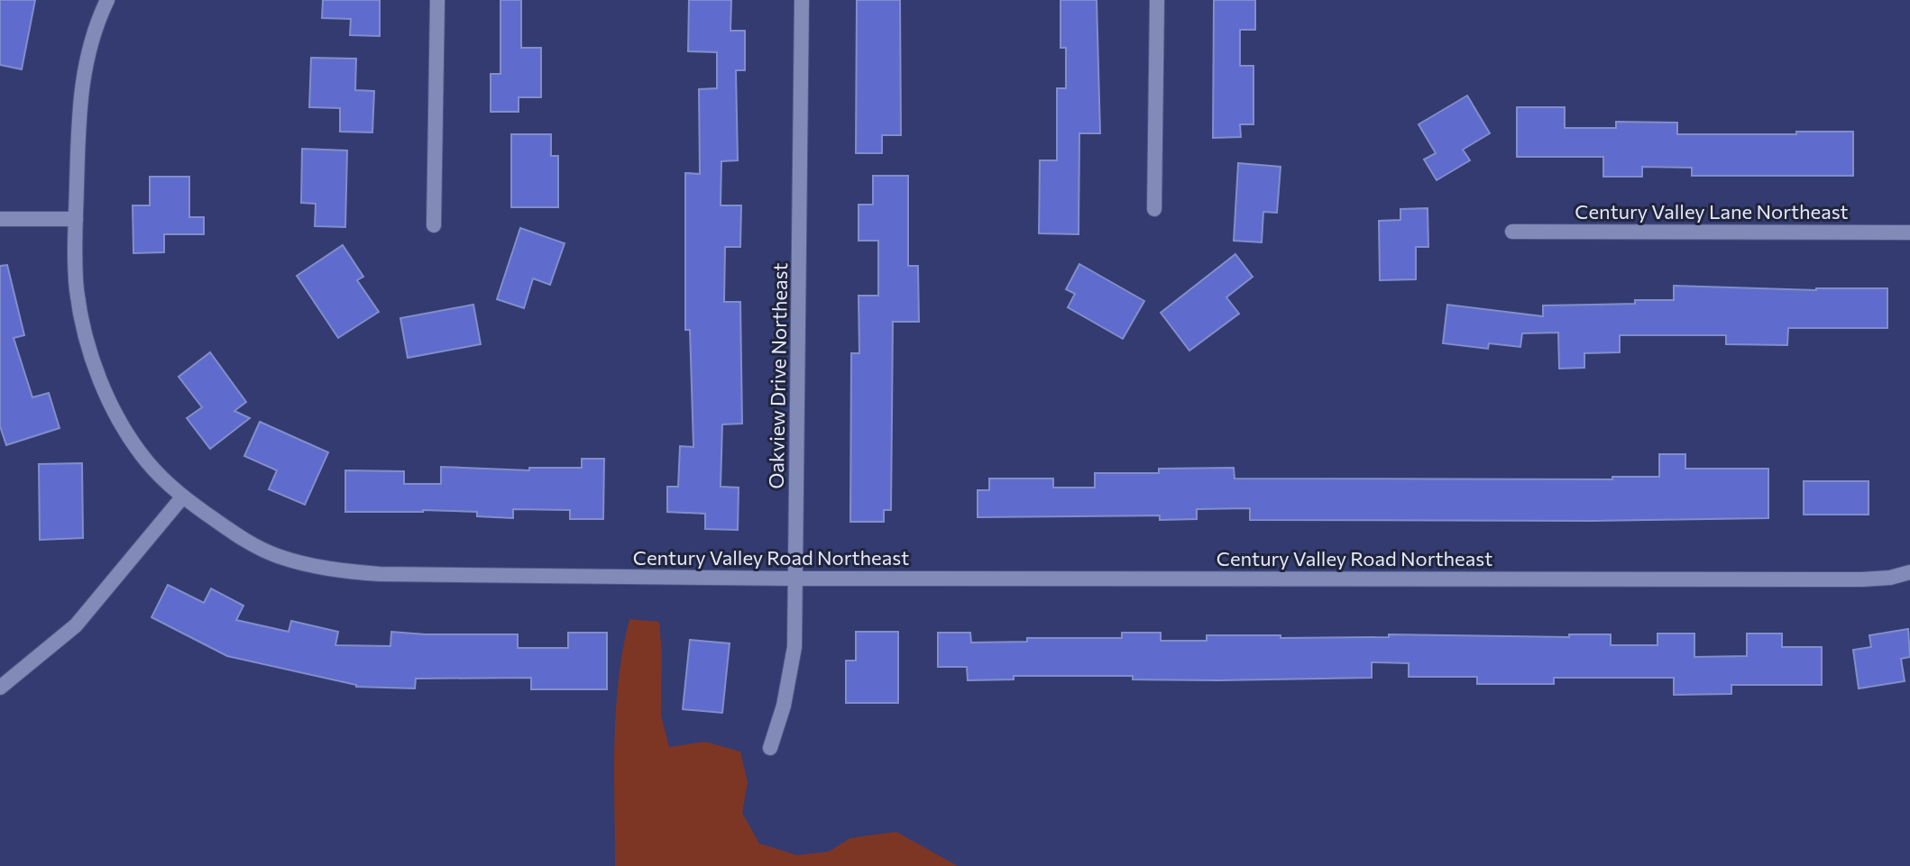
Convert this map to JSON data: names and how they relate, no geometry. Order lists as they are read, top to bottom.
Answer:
{
  "streets": {
    "street": ["Century Valley Lane Northeast", "Oakview Drive Northeast", "Century Valley Road Northeast"]
  },
  "crossings": [
    ["Oakview Drive Northeast", "Century Valley Road Northeast"]
  ]
}
